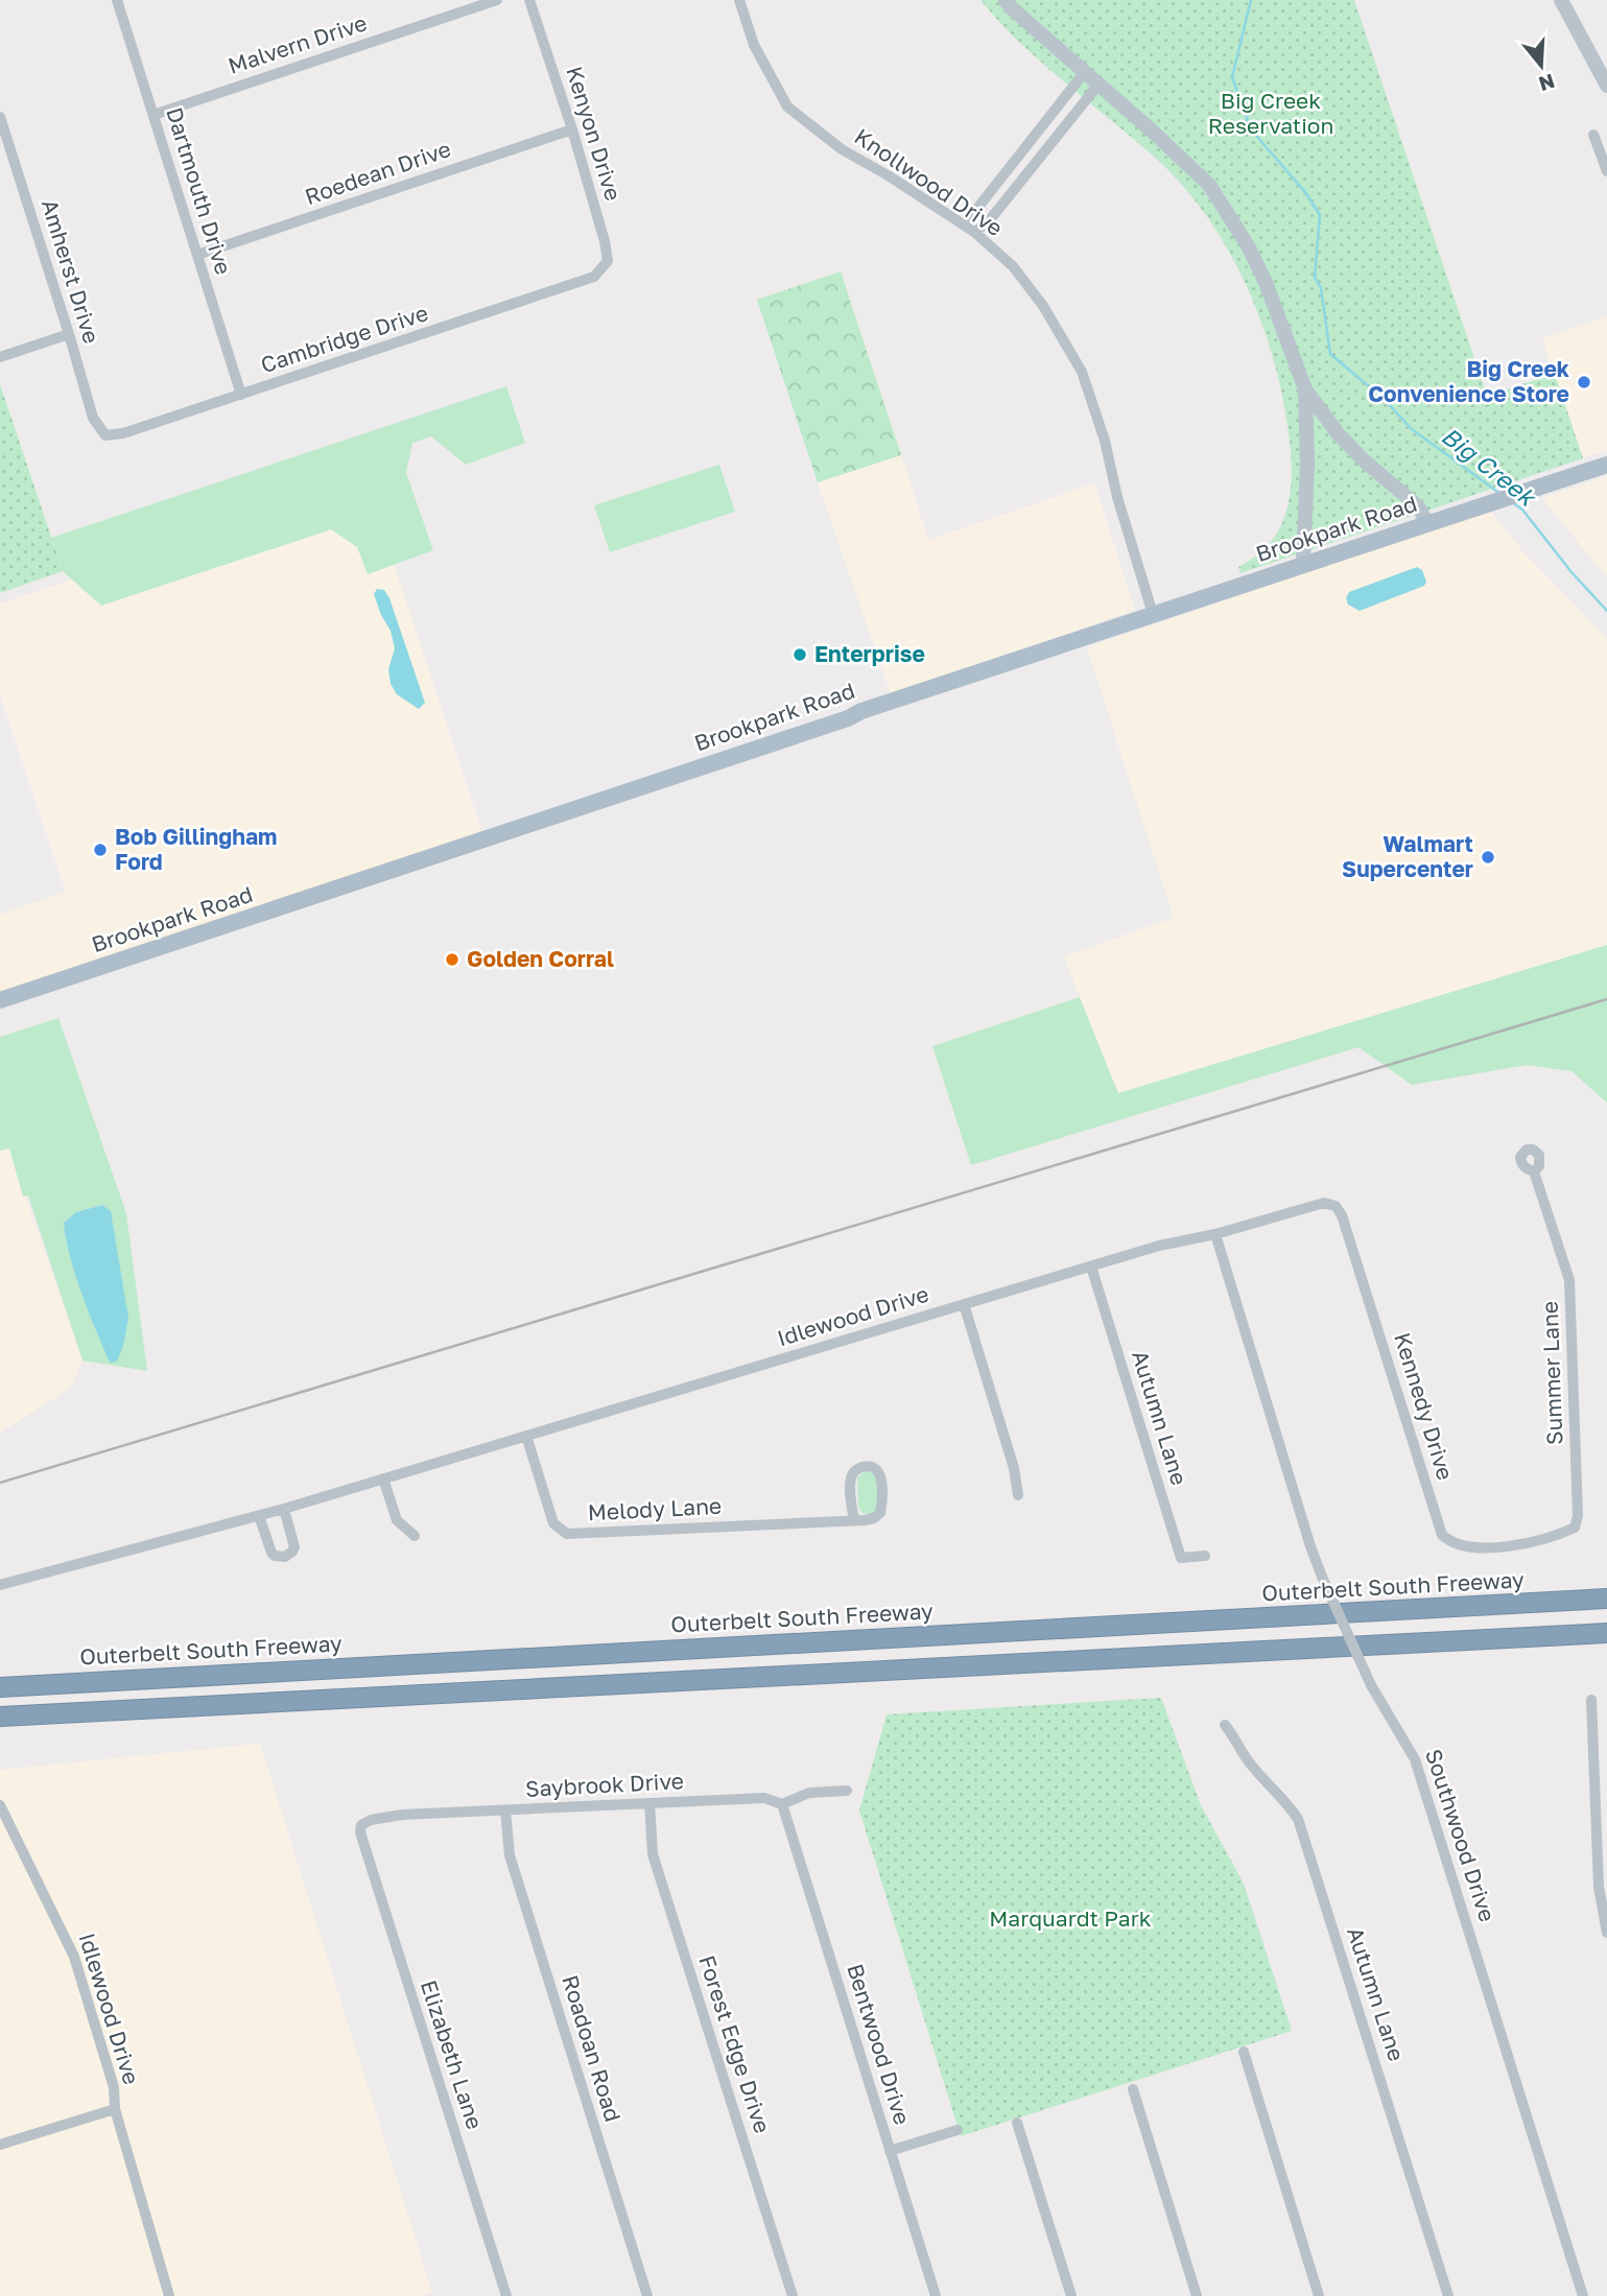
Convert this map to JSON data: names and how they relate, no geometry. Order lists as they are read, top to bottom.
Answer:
{
  "streets": {
    "highway": ["Outerbelt South Freeway"],
    "main road": ["Brookpark Road"],
    "street": [
      "Malvern Drive",
      "Kenyon Drive",
      "Roedean Drive",
      "Knollwood Drive",
      "Dartmouth Drive",
      "Amherst Drive",
      "Cambridge Drive",
      "Idlewood Drive",
      "Summer Lane",
      "Kennedy Drive",
      "Autumn Lane",
      "Melody Lane",
      "Saybrook Drive",
      "Southwood Drive",
      "Forest Edge Drive",
      "Bentwood Drive",
      "Roadoan Road",
      "Elizabeth Lane"
    ]
  },
  "crossings": [
    ["Malvern Drive", "Dartmouth Drive"],
    ["Kenyon Drive", "Roedean Drive"],
    ["Kenyon Drive", "Cambridge Drive"],
    ["Roedean Drive", "Dartmouth Drive"],
    ["Knollwood Drive", "Brookpark Road"],
    ["Dartmouth Drive", "Cambridge Drive"],
    ["Amherst Drive", "Cambridge Drive"],
    ["Idlewood Drive", "Kennedy Drive"],
    ["Idlewood Drive", "Autumn Lane"],
    ["Idlewood Drive", "Melody Lane"],
    ["Idlewood Drive", "Southwood Drive"],
    ["Summer Lane", "Kennedy Drive"],
    ["Saybrook Drive", "Forest Edge Drive"],
    ["Saybrook Drive", "Bentwood Drive"],
    ["Saybrook Drive", "Roadoan Road"],
    ["Saybrook Drive", "Elizabeth Lane"]
  ],
  "water": ["Big Creek"],
  "parks": ["Big Creek Reservation", "Marquardt Park"],
  "places": [
    "Big Creek Convenience Store",
    "Enterprise",
    "Bob Gillingham Ford",
    "Walmart Supercenter",
    "Golden Corral"
  ],
  "north": "bottom"
}
